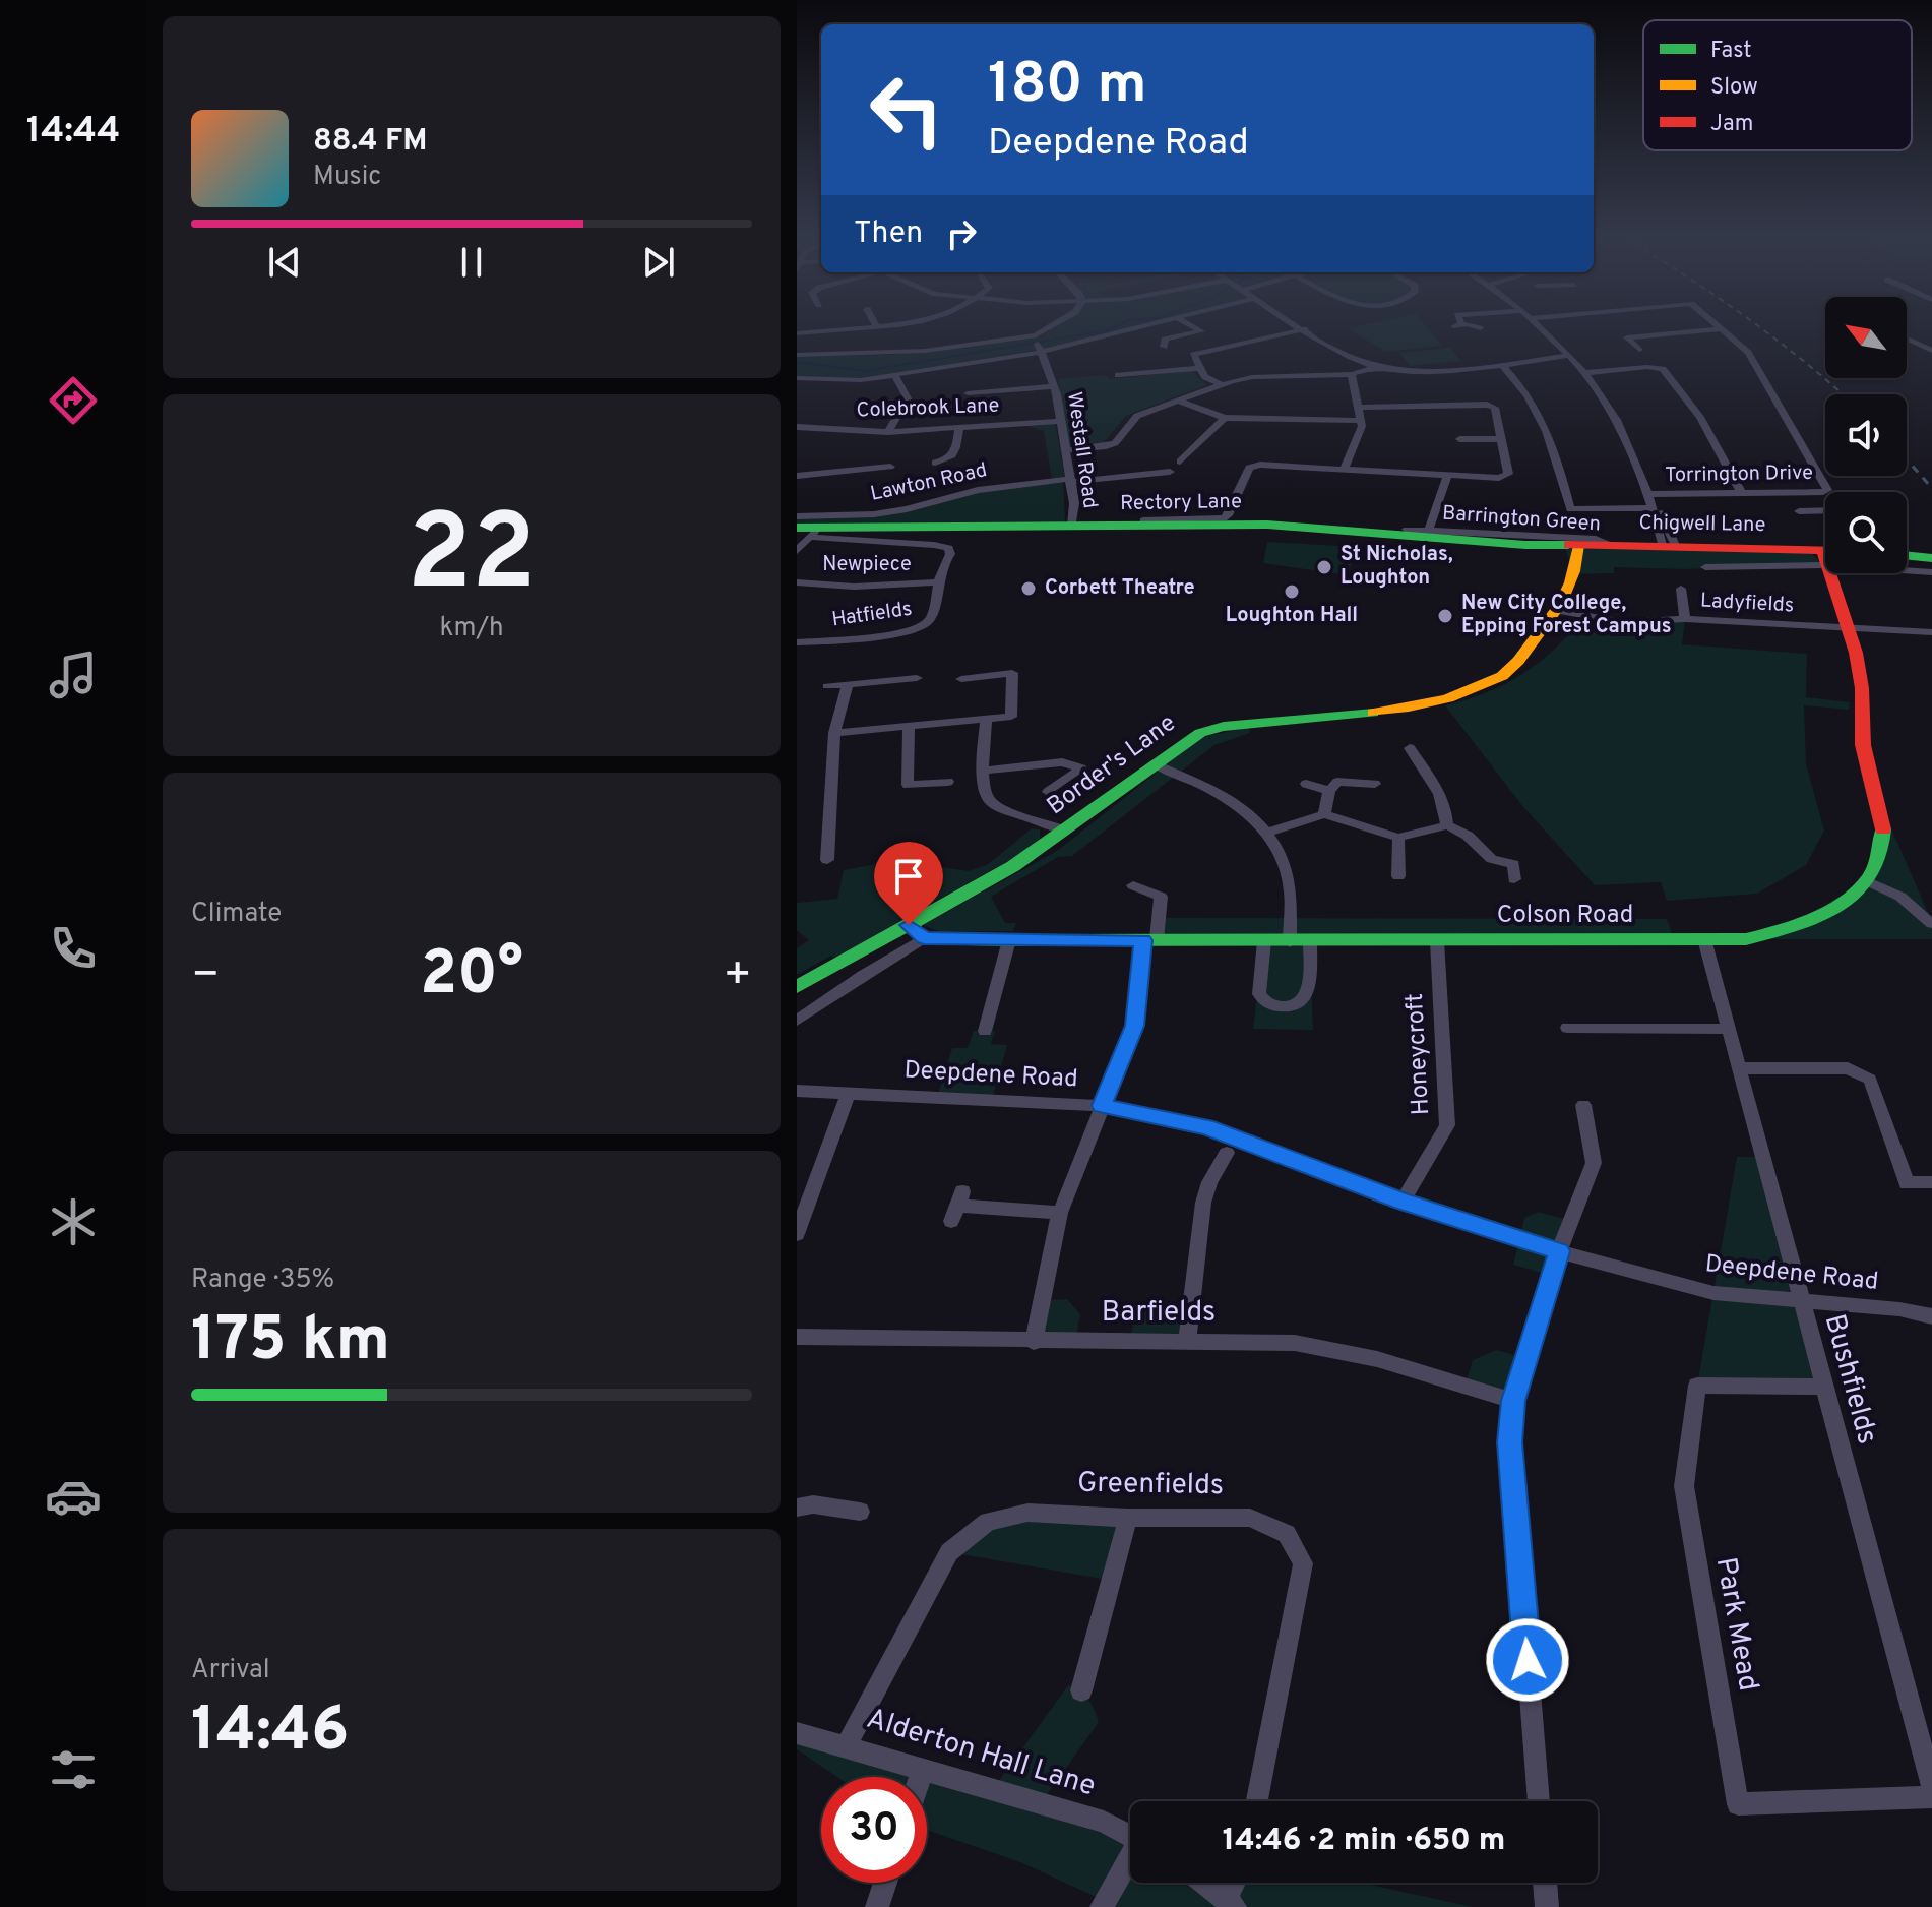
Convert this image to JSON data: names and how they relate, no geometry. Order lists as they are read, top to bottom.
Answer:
{
  "streets": {
    "street": [
      "Colebrook Lane",
      "Westall Road",
      "Torrington Drive",
      "Lawton Road",
      "Rectory Lane",
      "Barrington Green",
      "Chigwell Lane",
      "Newpiece",
      "Ladyfields",
      "Hatfields",
      "Border's Lane",
      "Colson Road",
      "Honeycroft",
      "Deepdene Road",
      "Barfields",
      "Bushfields",
      "Greenfields",
      "Park Mead",
      "Alderton Hall Lane"
    ]
  },
  "crossings": [
    ["Colebrook Lane", "Westall Road"],
    ["Westall Road", "Lawton Road"],
    ["Westall Road", "Rectory Lane"],
    ["Rectory Lane", "Barrington Green"],
    ["Rectory Lane", "Chigwell Lane"],
    ["Rectory Lane", "Hatfields"],
    ["Rectory Lane", "Border's Lane"],
    ["Barrington Green", "Chigwell Lane"],
    ["Barrington Green", "Border's Lane"],
    ["Chigwell Lane", "Border's Lane"],
    ["Newpiece", "Hatfields"],
    ["Ladyfields", "Border's Lane"],
    ["Colson Road", "Honeycroft"],
    ["Colson Road", "Bushfields"],
    ["Honeycroft", "Deepdene Road"],
    ["Deepdene Road", "Bushfields"],
    ["Bushfields", "Park Mead"],
    ["Greenfields", "Alderton Hall Lane"]
  ],
  "places": [
    "St Nicholas, Loughton",
    "Corbett Theatre",
    "Loughton Hall",
    "New City College, Epping Forest Campus"
  ],
  "legend": ["Fast", "Slow", "Jam"],
  "north": "top left",
  "page": {
    "tabs": "14:44",
    "turn": ["180 m", "Deepdene Road"],
    "song": ["88.4 FM", "Music"],
    "then": "Then",
    "tile": [
      ["22", "km/h"],
      "Climate",
      ["Range · 35%", "175 km"],
      ["Arrival", "14:46"]
    ],
    "heat": ["−", "20°", "+"],
    "limit": "30",
    "trip": "14:46 · 2 min · 650 m"
  }
}
